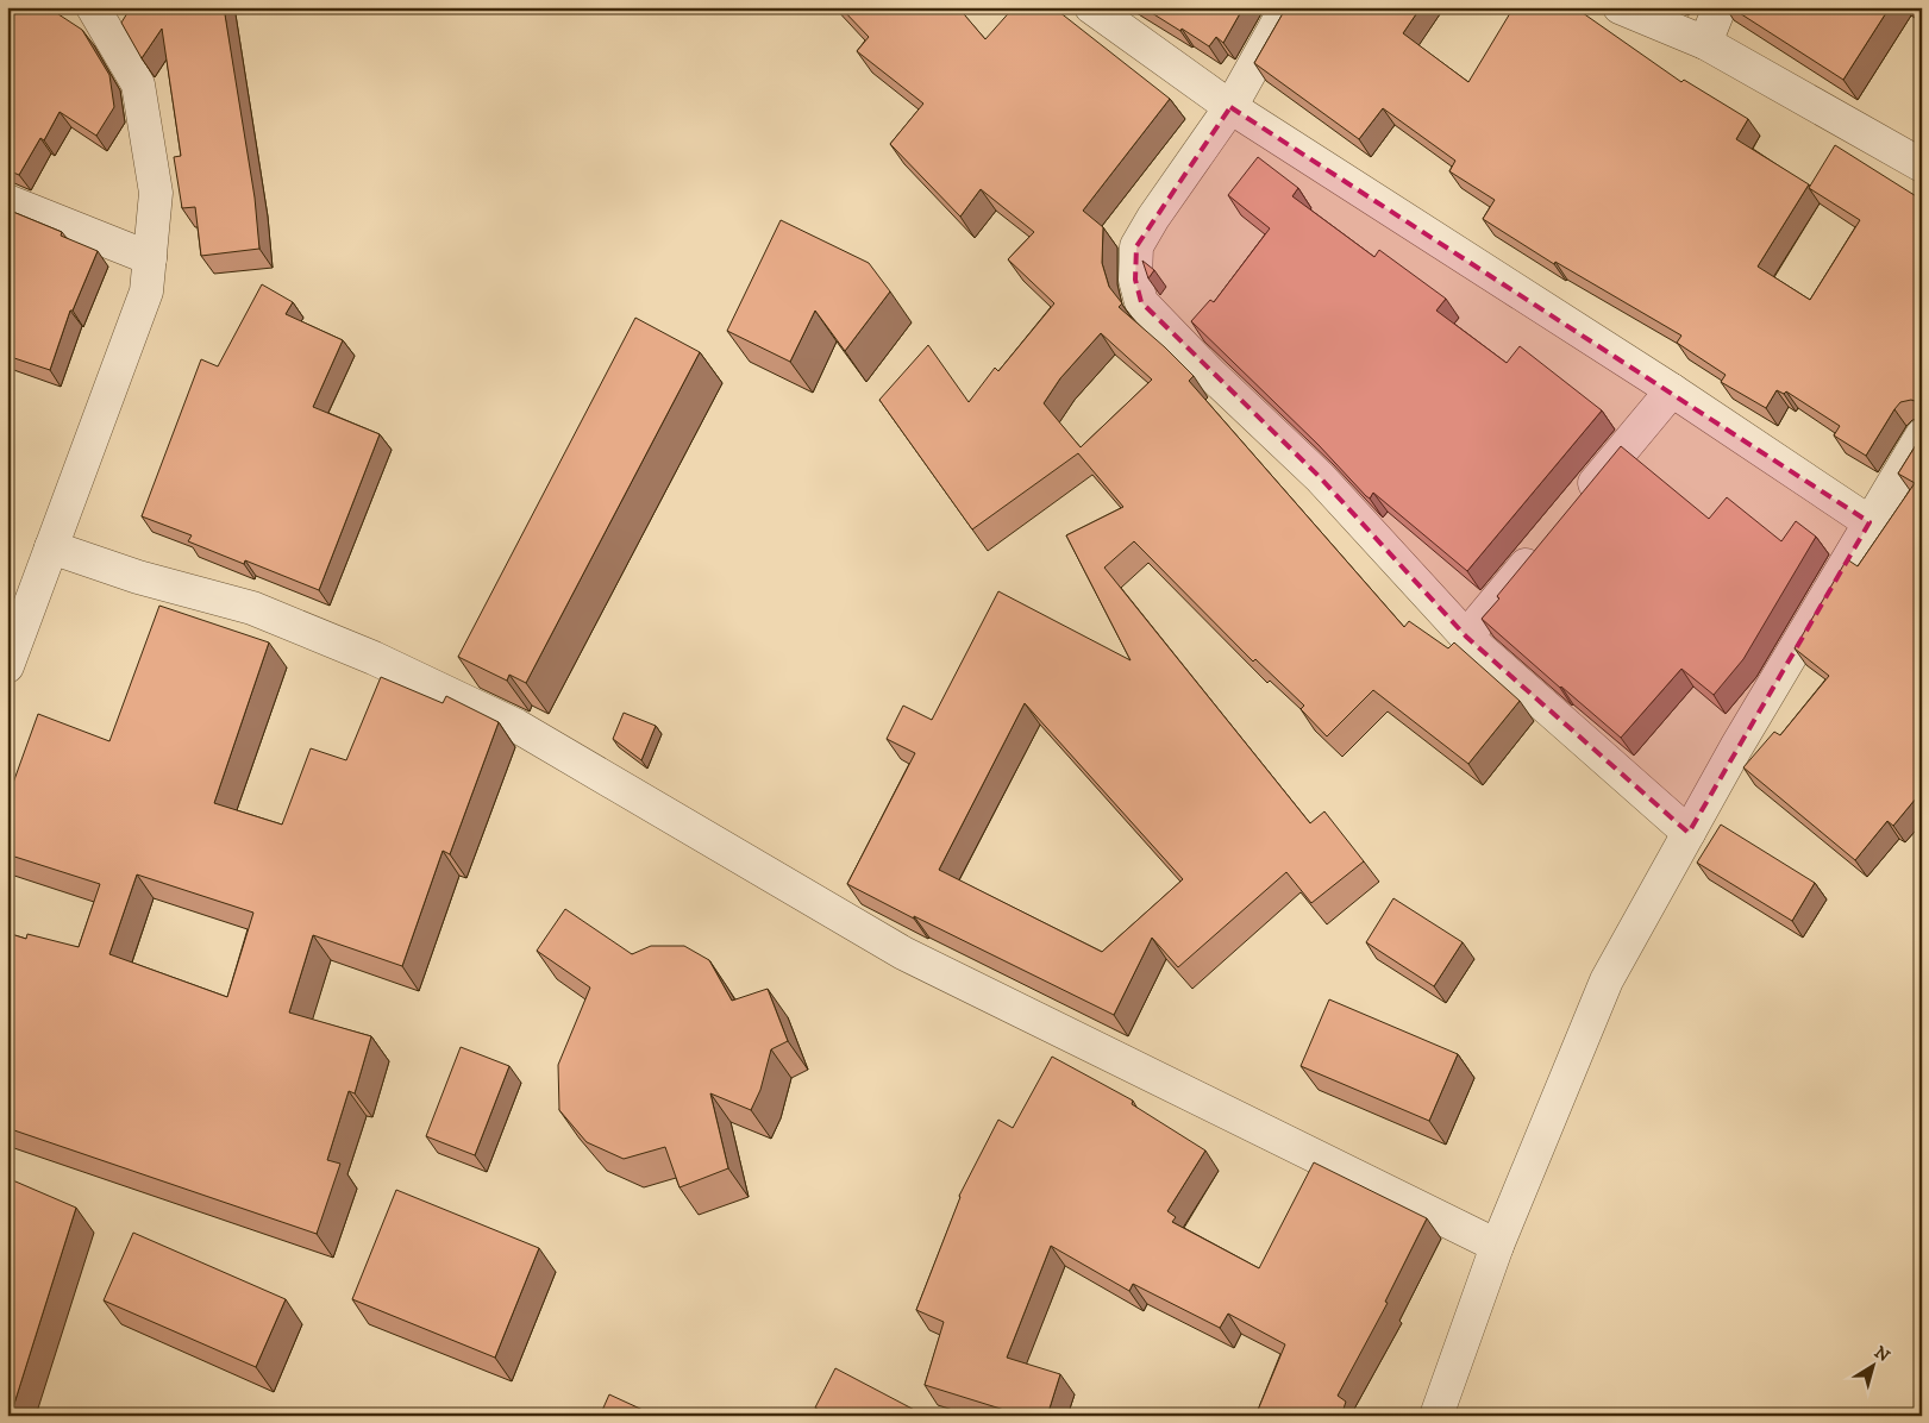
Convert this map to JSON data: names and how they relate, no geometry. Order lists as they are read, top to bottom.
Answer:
{
  "north": "top right"
}
